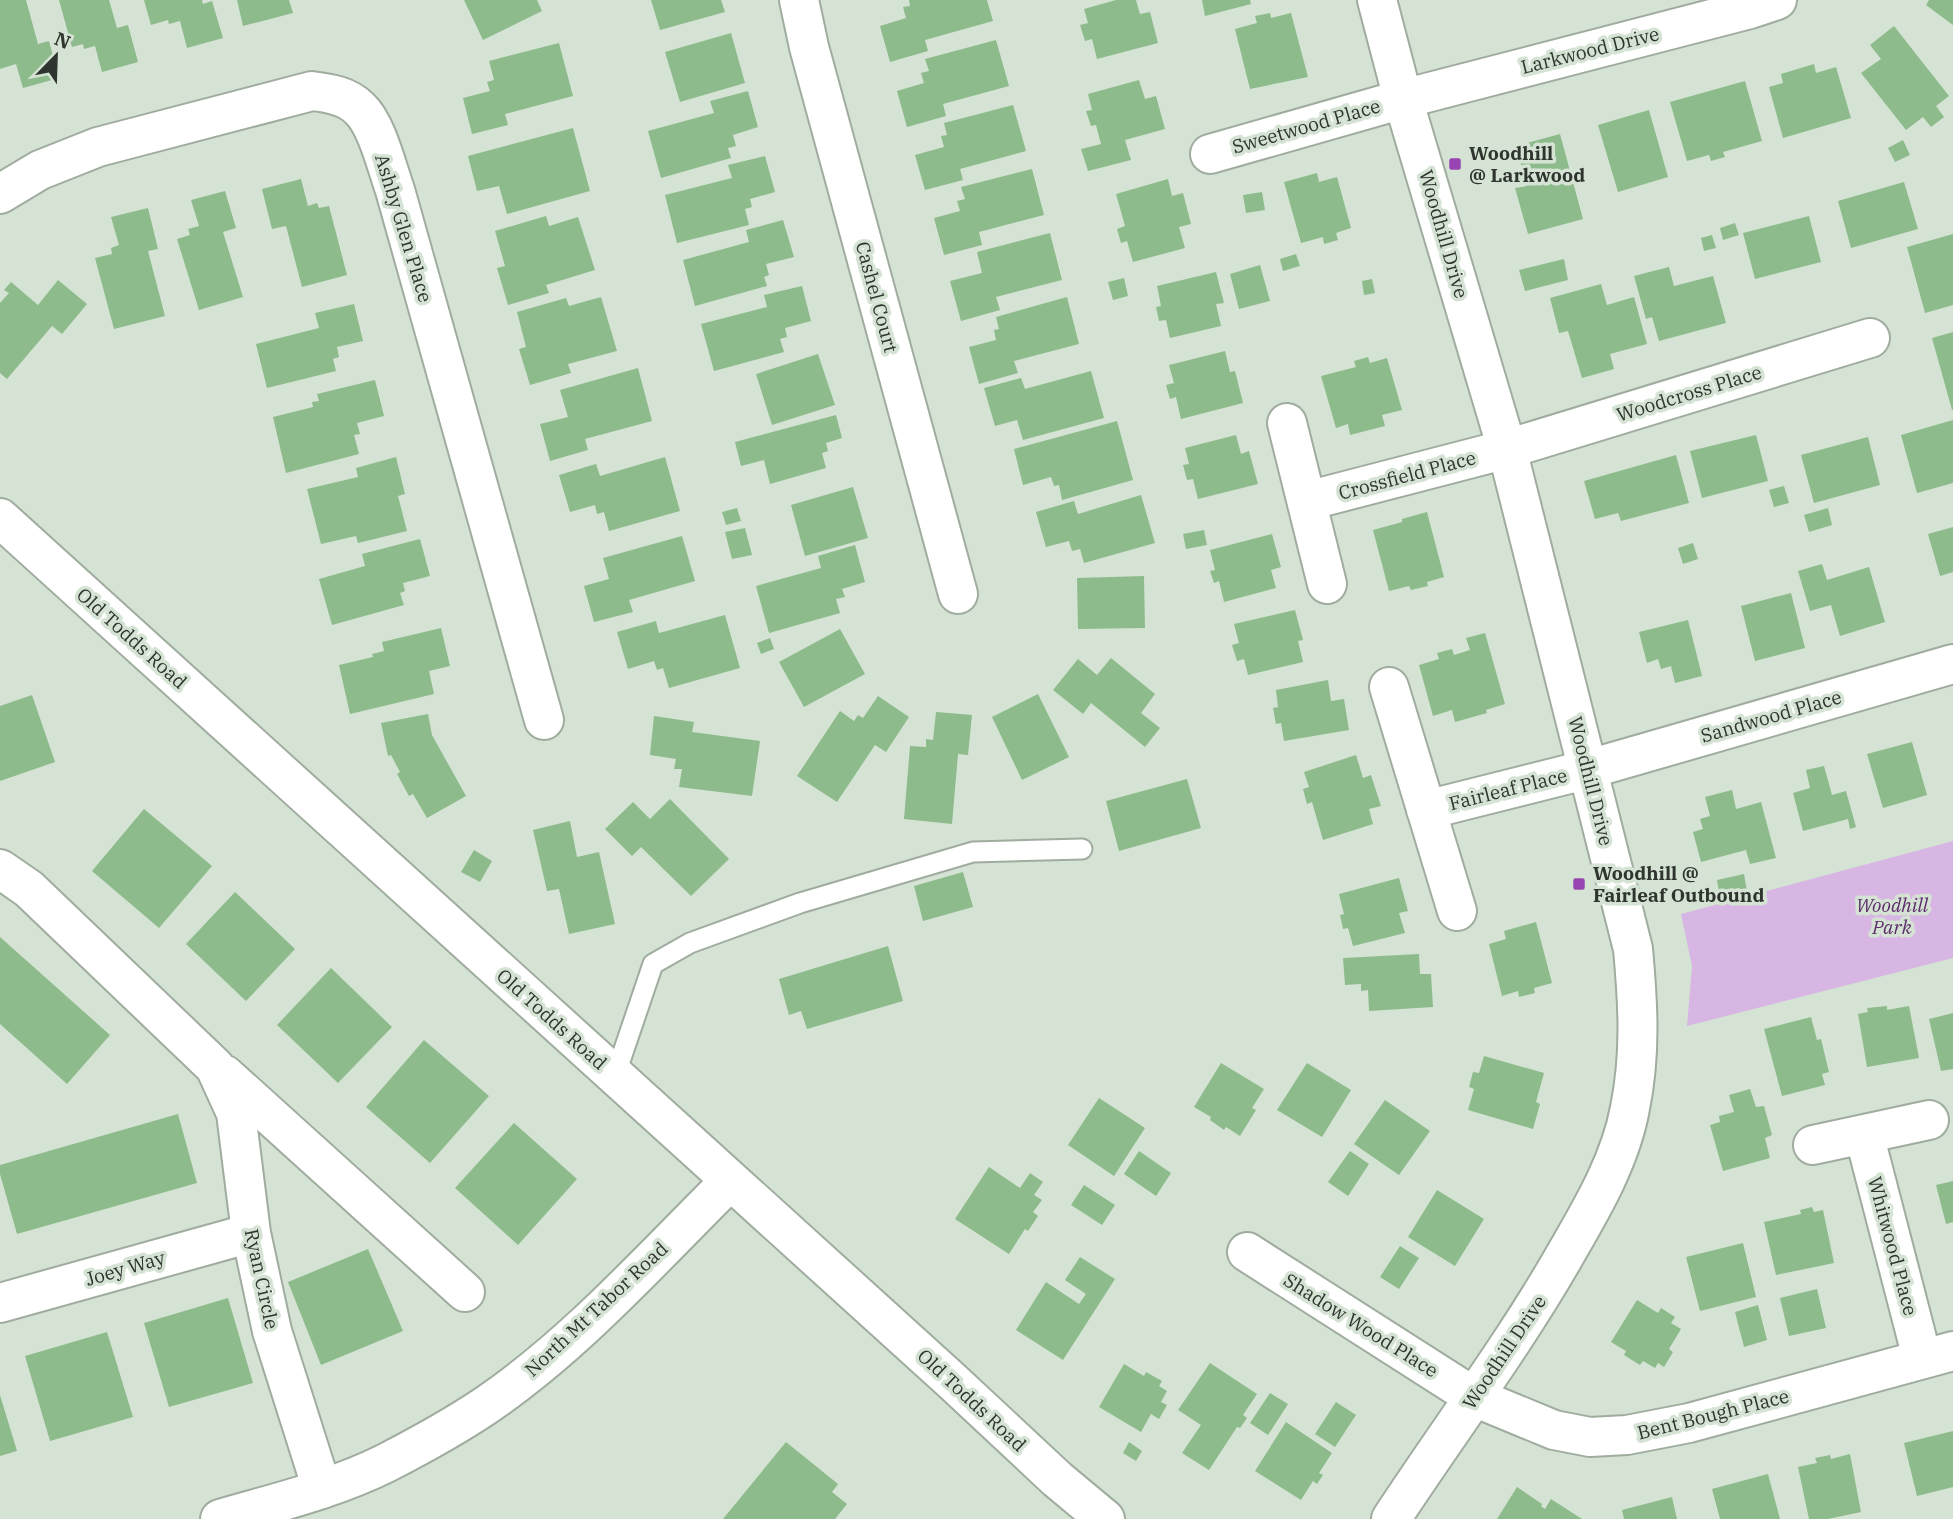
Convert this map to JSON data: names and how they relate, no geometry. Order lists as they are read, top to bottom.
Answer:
{
  "streets": {
    "street": [
      "Larkwood Drive",
      "Sweetwood Place",
      "Ashby Glen Place",
      "Woodhill Drive",
      "Cashel Court",
      "Woodcross Place",
      "Crossfield Place",
      "Old Todds Road",
      "Sandwood Place",
      "Fairleaf Place",
      "Whitwood Place",
      "Joey Way",
      "Ryan Circle",
      "North Mt Tabor Road",
      "Shadow Wood Place",
      "Bent Bough Place"
    ]
  },
  "crossings": [
    ["Larkwood Drive", "Sweetwood Place"],
    ["Larkwood Drive", "Woodhill Drive"],
    ["Sweetwood Place", "Woodhill Drive"],
    ["Woodhill Drive", "Woodcross Place"],
    ["Woodhill Drive", "Crossfield Place"],
    ["Woodhill Drive", "Sandwood Place"],
    ["Woodhill Drive", "Fairleaf Place"],
    ["Woodhill Drive", "Shadow Wood Place"],
    ["Woodhill Drive", "Bent Bough Place"],
    ["Woodcross Place", "Crossfield Place"],
    ["Old Todds Road", "North Mt Tabor Road"],
    ["Sandwood Place", "Fairleaf Place"],
    ["Whitwood Place", "Bent Bough Place"],
    ["Joey Way", "Ryan Circle"],
    ["Ryan Circle", "North Mt Tabor Road"],
    ["Shadow Wood Place", "Bent Bough Place"]
  ],
  "parks": ["Woodhill Park"],
  "places": {
    "transit": ["Woodhill @ Larkwood", "Woodhill @ Fairleaf Outbound"]
  },
  "north": "top right"
}
